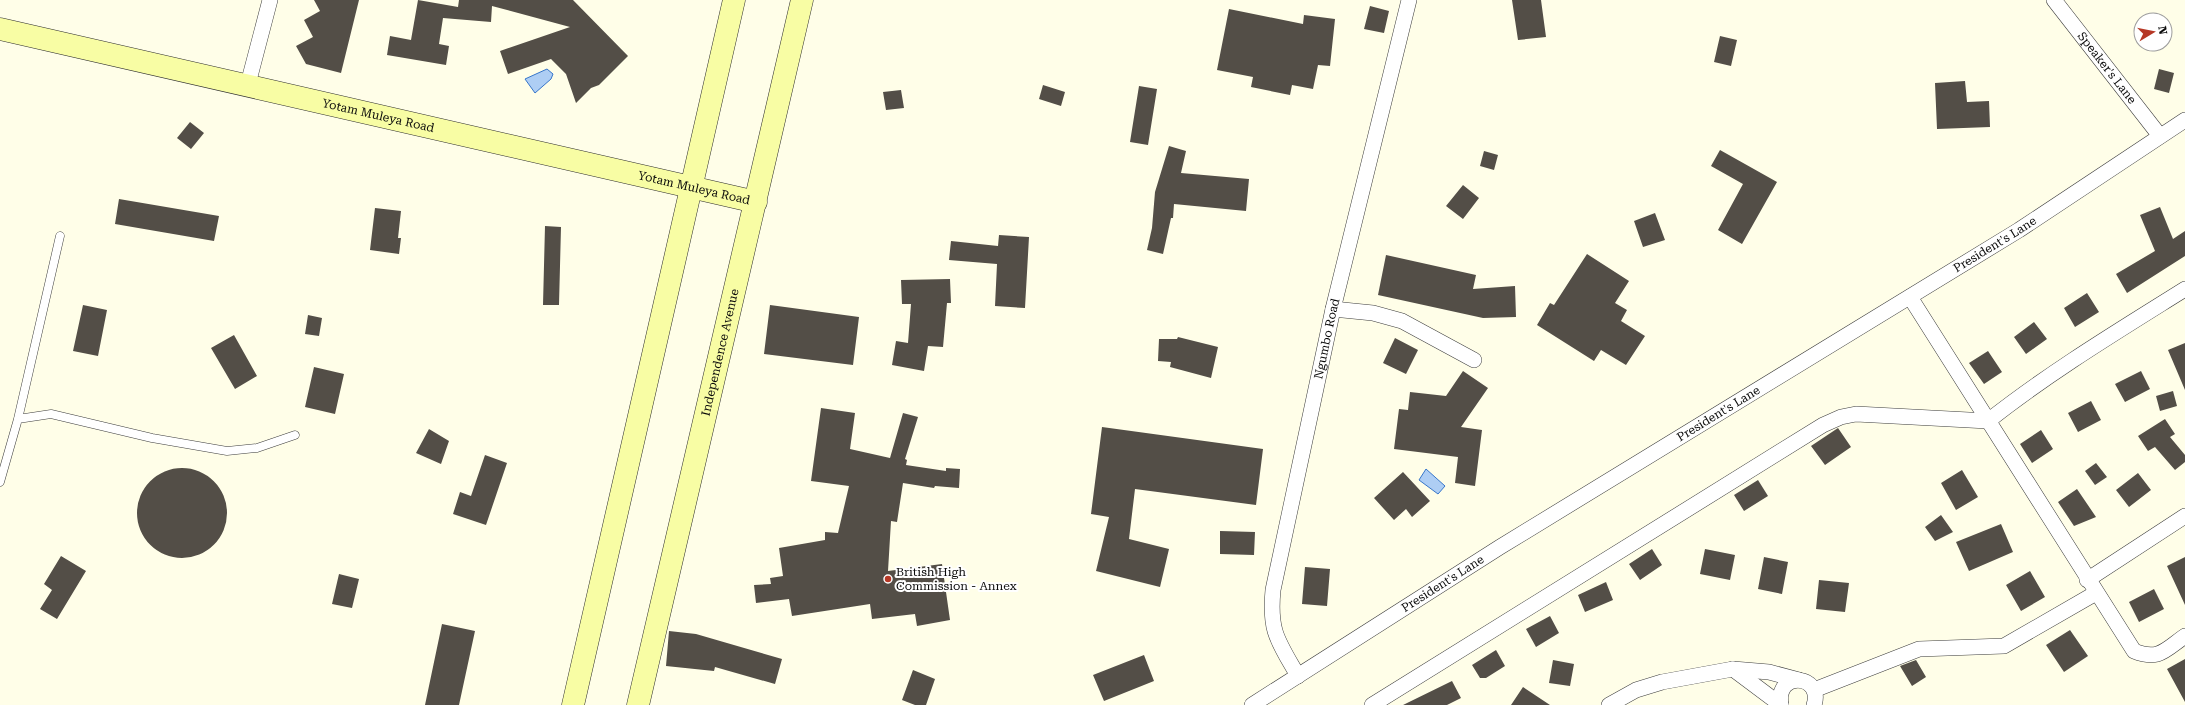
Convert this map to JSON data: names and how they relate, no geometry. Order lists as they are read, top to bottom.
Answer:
{
  "streets": {
    "main road": ["Yotam Muleya Road", "Independence Avenue"],
    "street": ["Speaker's Lane", "President's Lane", "Ngumbo Road"]
  },
  "crossings": [
    ["Speaker's Lane", "President's Lane"],
    ["Yotam Muleya Road", "Independence Avenue"],
    ["President's Lane", "Ngumbo Road"]
  ],
  "places": ["British High Commission - Annex"],
  "north": "right"
}
